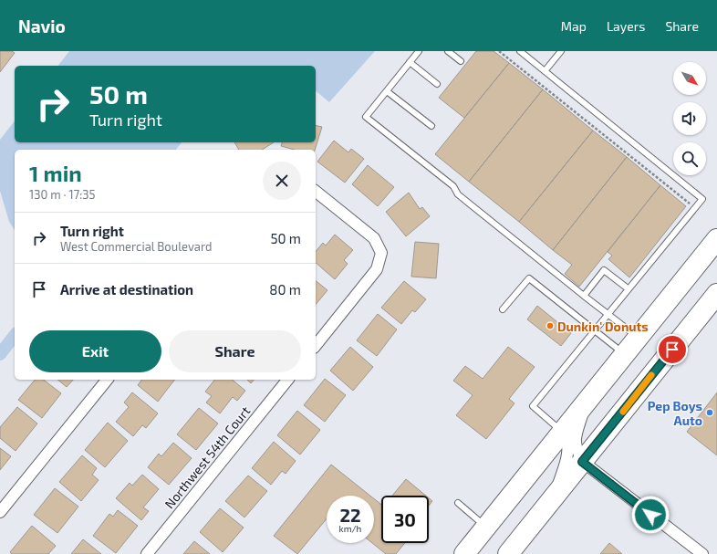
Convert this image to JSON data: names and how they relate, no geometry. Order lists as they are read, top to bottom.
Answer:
{
  "streets": {
    "street": ["Northwest 54th Court"]
  },
  "places": ["Dunkin' Donuts", "Pep Boys Auto"],
  "north": "bottom right",
  "page": {
    "header": "Navio",
    "nav": ["Map", "Layers", "Share"],
    "turn": ["50 m", "Turn right"],
    "heading": ["1 min", "130 m · 17:35"],
    "list": [
      {
        "name": "Turn right",
        "note": "West Commercial Boulevard",
        "value": "50 m"
      },
      {
        "name": "Arrive at destination",
        "value": "80 m"
      }
    ],
    "buttons": ["Exit", "Share"],
    "speed": "22 km/h",
    "limit": "30"
  }
}
